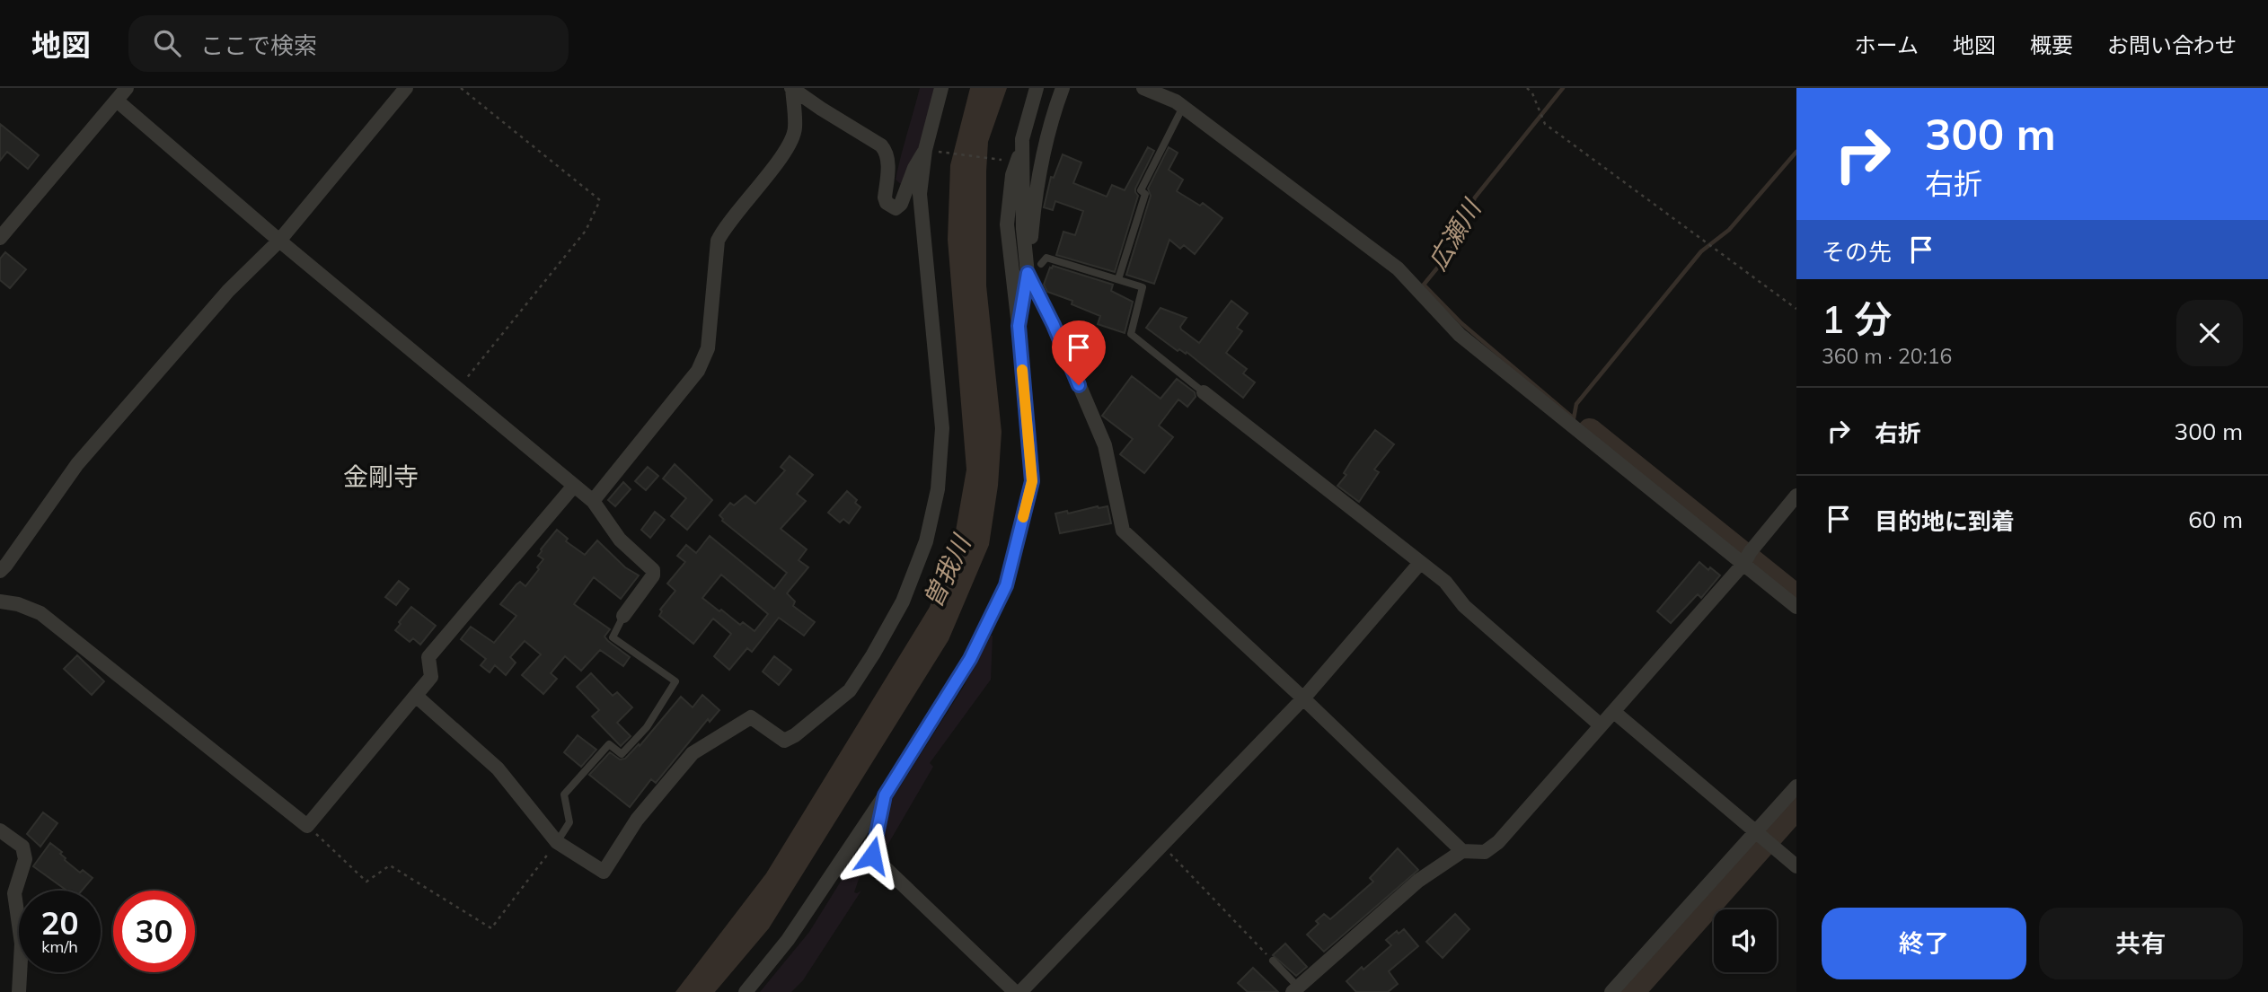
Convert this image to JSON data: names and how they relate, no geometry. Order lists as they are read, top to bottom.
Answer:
{
  "districts": ["金剛寺"],
  "water": ["広瀬川", "曽我川"],
  "page": {
    "header": "地図",
    "search": "ここで検索",
    "nav": [
      "ホーム",
      "地図",
      "概要",
      "お問い合わせ"
    ],
    "turn": ["300 m", "右折"],
    "then": "その先",
    "heading": ["1 分", "360 m · 20:16"],
    "list": [
      {
        "name": "右折",
        "value": "300 m"
      },
      {
        "name": "目的地に到着",
        "value": "60 m"
      }
    ],
    "speed": "20 km/h",
    "limit": "30",
    "buttons": ["終了", "共有"]
  }
}
